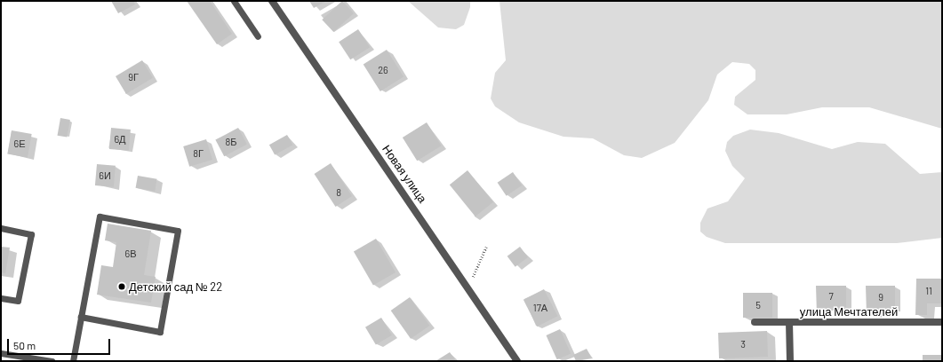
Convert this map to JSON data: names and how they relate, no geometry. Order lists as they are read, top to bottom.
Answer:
{
  "streets": {
    "street": ["Новая улица", "улица Мечтателей"]
  },
  "places": ["Детский сад № 22"],
  "house_numbers": [
    "26",
    "9Г",
    "6Д",
    "8Б",
    "6Е",
    "8Г",
    "6И",
    "8",
    "6В",
    "11",
    "7",
    "9",
    "5",
    "17А",
    "3"
  ],
  "scale_bar": "50 m"
}
